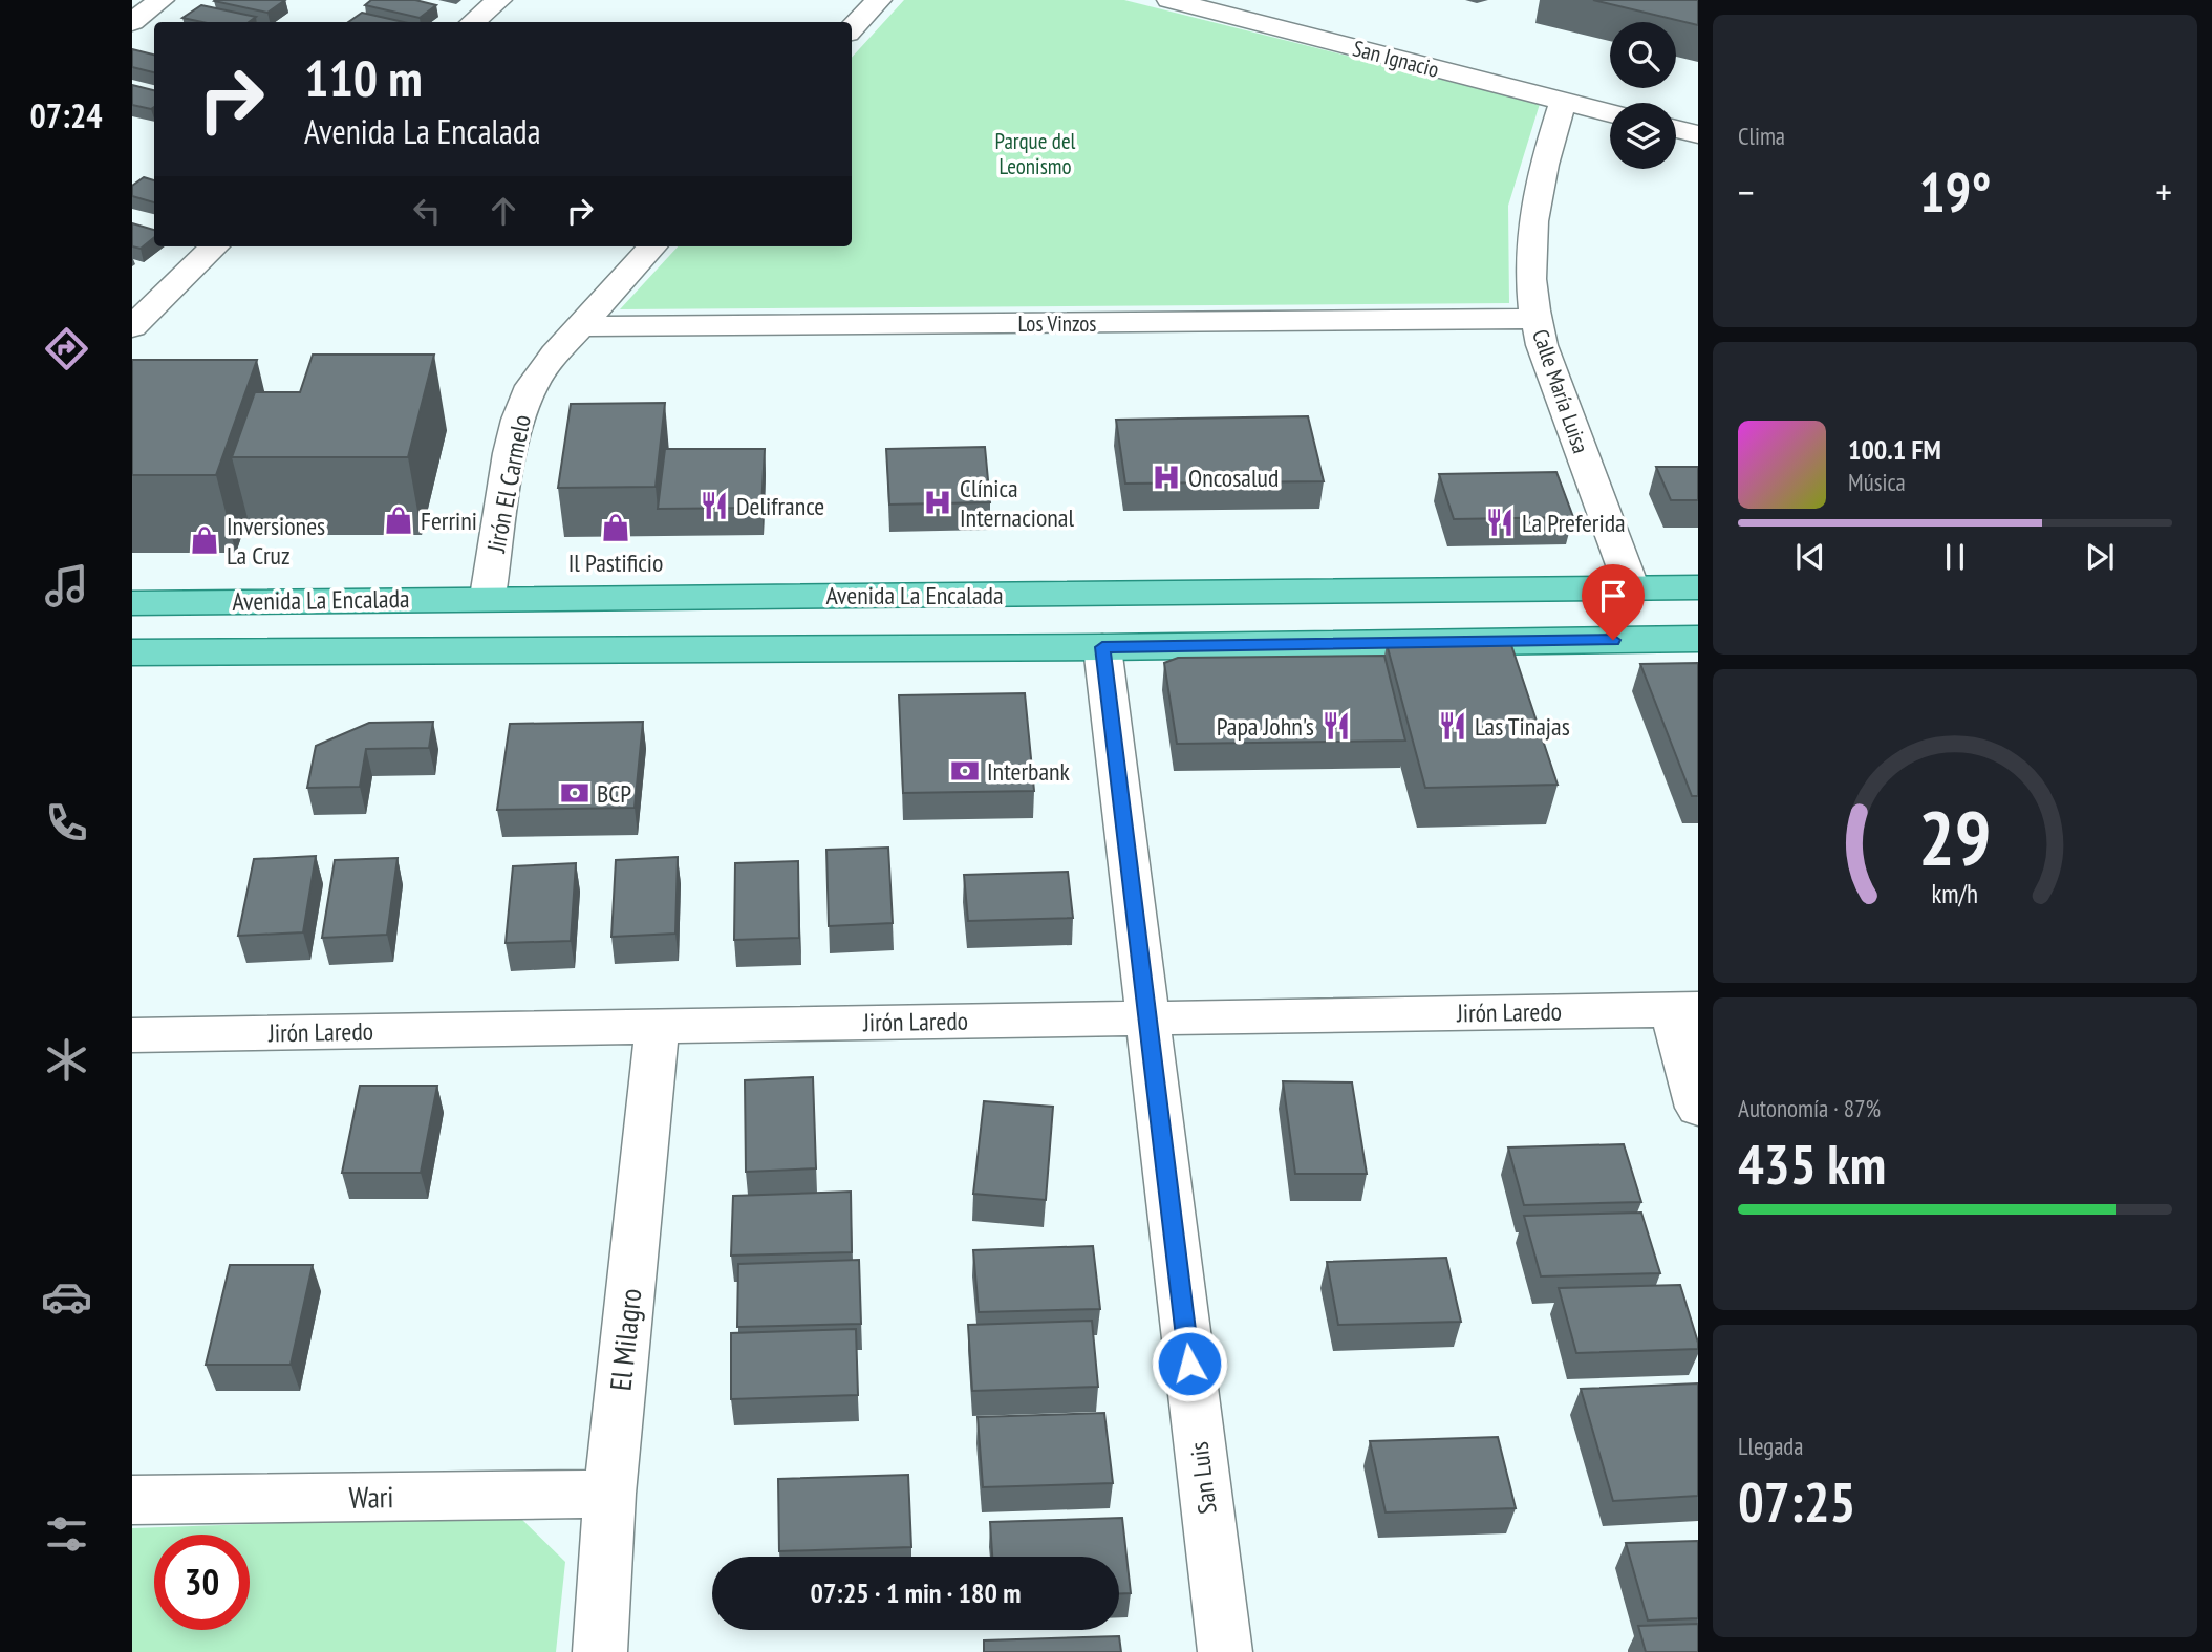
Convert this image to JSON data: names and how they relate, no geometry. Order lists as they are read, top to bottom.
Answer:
{
  "streets": {
    "main road": ["Avenida La Encalada"],
    "street": [
      "San Ignacio",
      "Los Vinzos",
      "Calle María Luisa",
      "Jirón El Carmelo",
      "Jirón Laredo",
      "El Milagro",
      "San Luis",
      "Wari"
    ]
  },
  "crossings": [
    ["San Ignacio", "Calle María Luisa"],
    ["Los Vinzos", "Calle María Luisa"],
    ["Los Vinzos", "Jirón El Carmelo"],
    ["Calle María Luisa", "Avenida La Encalada"],
    ["Jirón El Carmelo", "Avenida La Encalada"],
    ["Avenida La Encalada", "San Luis"],
    ["Jirón Laredo", "El Milagro"],
    ["Jirón Laredo", "San Luis"],
    ["El Milagro", "Wari"]
  ],
  "parks": ["Parque del Leonismo"],
  "places": {
    "hospital": ["Oncosalud", "Clínica Internacional"],
    "restaurant": [
      "Delifrance",
      "La Preferida",
      "Papa John's",
      "Las Tinajas"
    ],
    "shop": ["Ferrini", "Il Pastificio", "Inversiones La Cruz"],
    "bank": ["Interbank", "BCP"]
  },
  "page": {
    "tabs": "07:24",
    "tile": [
      "Clima",
      ["Autonomía · 87%", "435 km"],
      ["Llegada", "07:25"]
    ],
    "turn": ["110 m", "Avenida La Encalada"],
    "heat": ["−", "19°", "+"],
    "song": ["100.1 FM", "Música"],
    "limit": "30",
    "trip": "07:25 · 1 min · 180 m",
    "gauge": ["29", "km/h"]
  }
}
